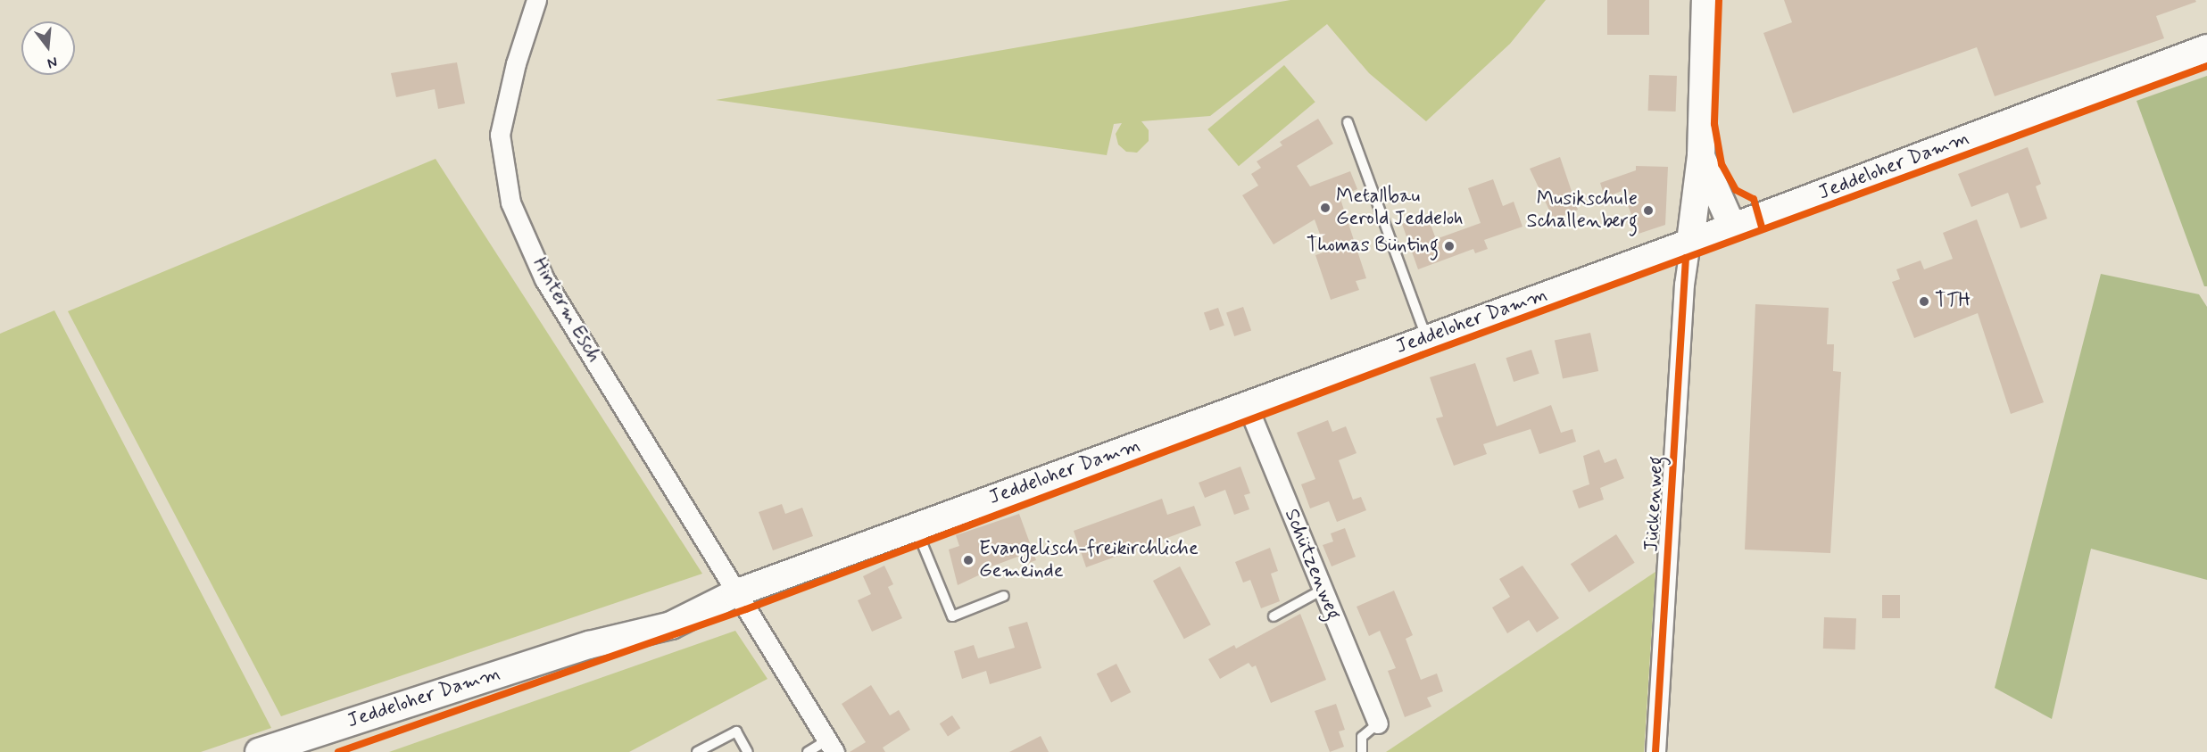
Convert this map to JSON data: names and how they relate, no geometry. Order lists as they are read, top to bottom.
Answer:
{
  "streets": {
    "main road": ["Jeddeloher Damm"],
    "street": ["Hinterm Esch", "Jückenweg", "Schützenweg"]
  },
  "crossings": [
    ["Jeddeloher Damm", "Hinterm Esch"],
    ["Jeddeloher Damm", "Jückenweg"],
    ["Jeddeloher Damm", "Schützenweg"]
  ],
  "places": [
    "Metallbau Gerold Jeddeloh",
    "Musikschule Schallenberg",
    "Thomas Bünting",
    "TTH",
    "Evangelisch-freikirchliche Gemeinde"
  ],
  "north": "bottom"
}
